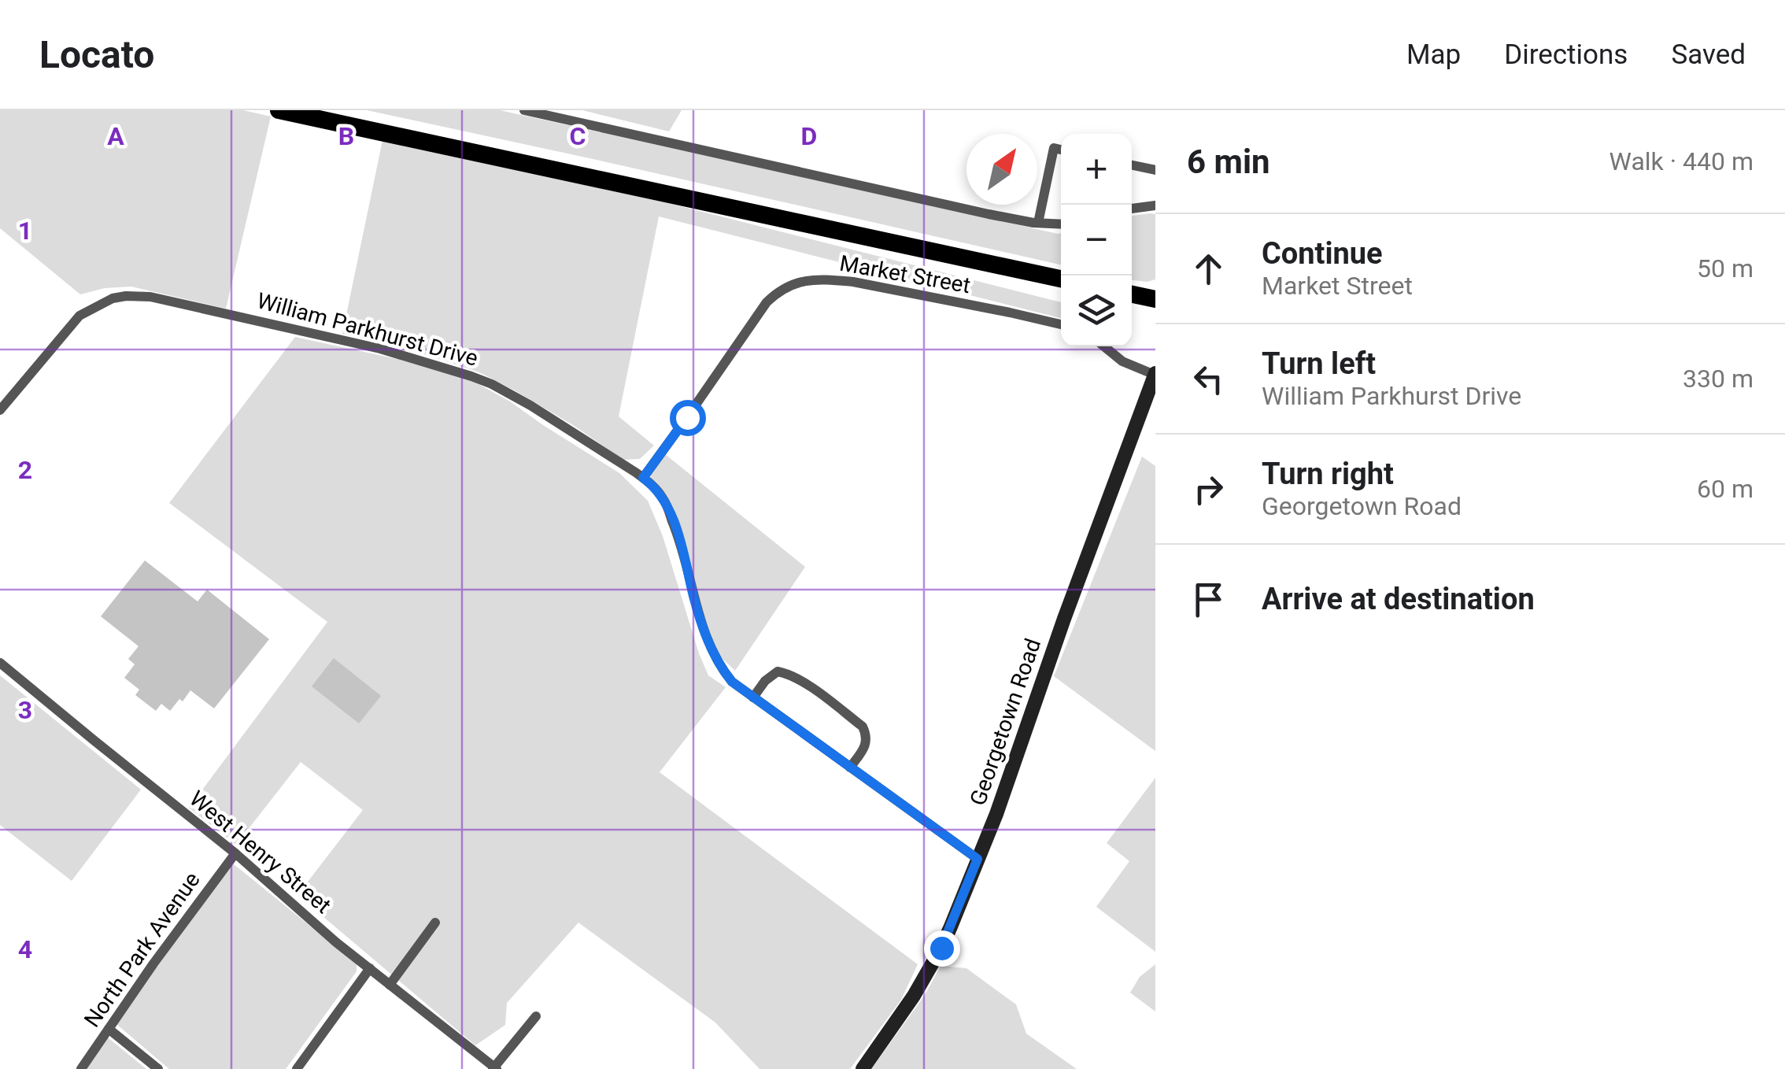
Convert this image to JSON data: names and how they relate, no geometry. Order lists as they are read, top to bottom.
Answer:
{
  "streets": {
    "street": [
      "Market Street",
      "William Parkhurst Drive",
      "Georgetown Road",
      "West Henry Street",
      "North Park Avenue"
    ]
  },
  "crossings": [
    ["Market Street", "William Parkhurst Drive"],
    ["William Parkhurst Drive", "Georgetown Road"],
    ["West Henry Street", "North Park Avenue"]
  ],
  "north": "top right",
  "page": {
    "header": "Locato",
    "nav": ["Map", "Directions", "Saved"],
    "heading": ["6 min", "Walk · 440 m"],
    "map_buttons": ["+", "−"],
    "list": [
      ["Continue", "Market Street", "50 m"],
      ["Turn left", "William Parkhurst Drive", "330 m"],
      ["Turn right", "Georgetown Road", "60 m"],
      "Arrive at destination"
    ]
  },
  "grid": {
    "columns": [
      "A",
      "B",
      "C",
      "D"
    ],
    "rows": [
      "1",
      "2",
      "3",
      "4"
    ]
  }
}
